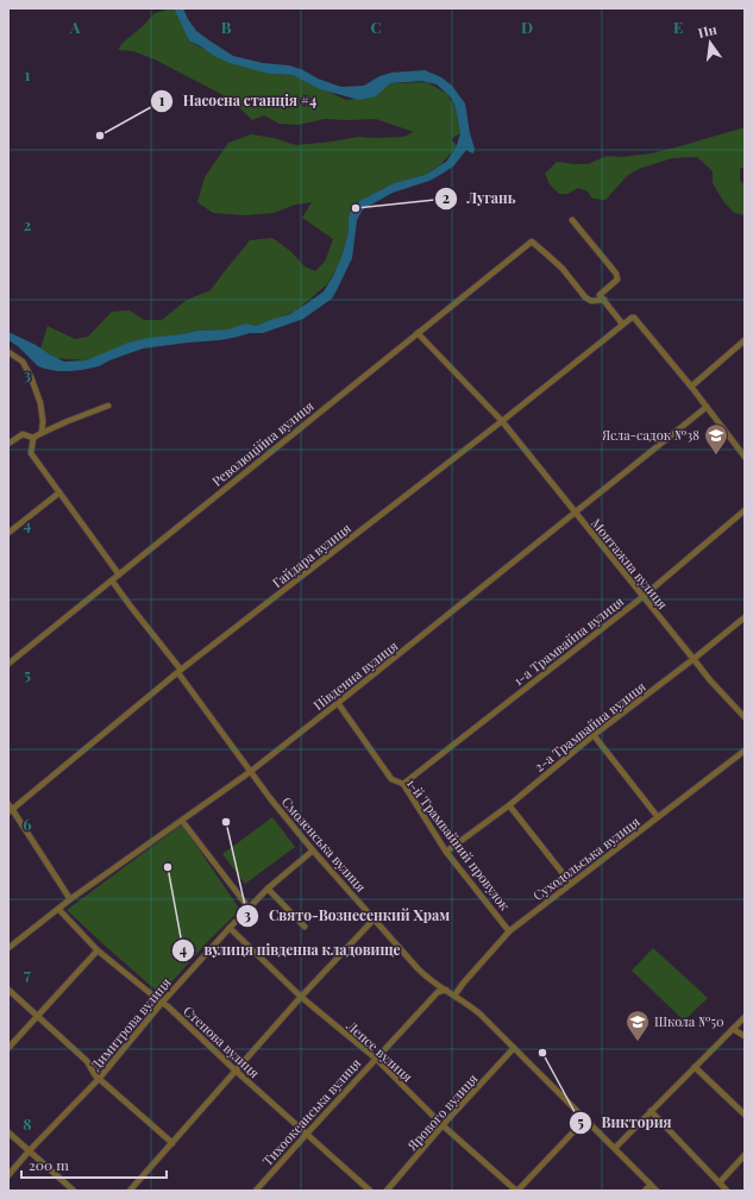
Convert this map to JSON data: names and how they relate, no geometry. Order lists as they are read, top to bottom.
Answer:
{
  "streets": {
    "street": [
      "Революційна вулиця",
      "Гайдара вулиця",
      "Монтажна вулиця",
      "1-а Трамвайна вулиця",
      "Південна вулиця",
      "2-а Трамвайна вулиця",
      "Смоленська вулиця",
      "1-й Трамвайний провулок",
      "Суходольська вулиця",
      "Димитрова вулиця",
      "Степова вулиця",
      "Лепсе вулиця",
      "Тихоокеанська вулиця",
      "Ярового вулиця"
    ]
  },
  "crossings": [
    ["Революційна вулиця", "Монтажна вулиця"],
    ["Революційна вулиця", "Смоленська вулиця"],
    ["Гайдара вулиця", "Монтажна вулиця"],
    ["Гайдара вулиця", "Смоленська вулиця"],
    ["Монтажна вулиця", "1-а Трамвайна вулиця"],
    ["Монтажна вулиця", "Південна вулиця"],
    ["Монтажна вулиця", "2-а Трамвайна вулиця"],
    ["1-а Трамвайна вулиця", "1-й Трамвайний провулок"],
    ["Південна вулиця", "Смоленська вулиця"],
    ["Південна вулиця", "1-й Трамвайний провулок"],
    ["Південна вулиця", "Степова вулиця"],
    ["2-а Трамвайна вулиця", "1-й Трамвайний провулок"],
    ["Смоленська вулиця", "Суходольська вулиця"],
    ["Смоленська вулиця", "Димитрова вулиця"],
    ["Смоленська вулиця", "Тихоокеанська вулиця"],
    ["Смоленська вулиця", "Ярового вулиця"],
    ["1-й Трамвайний провулок", "Суходольська вулиця"],
    ["Димитрова вулиця", "Степова вулиця"],
    ["Димитрова вулиця", "Лепсе вулиця"],
    ["Степова вулиця", "Тихоокеанська вулиця"],
    ["Лепсе вулиця", "Тихоокеанська вулиця"],
    ["Лепсе вулиця", "Ярового вулиця"]
  ],
  "places": {
    "other": [
      "Насосна станція #4",
      "Лугань",
      "Свято-Вознесенкий Храм",
      "вулиця південна кладовище",
      "Виктория"
    ],
    "school or university": ["Ясла-садок №38", "Школа №50"]
  },
  "scale_bar": "200 m",
  "north": "top",
  "grid": {
    "columns": [
      "A",
      "B",
      "C",
      "D",
      "E"
    ],
    "rows": [
      "1",
      "2",
      "3",
      "4",
      "5",
      "6",
      "7",
      "8"
    ]
  }
}
